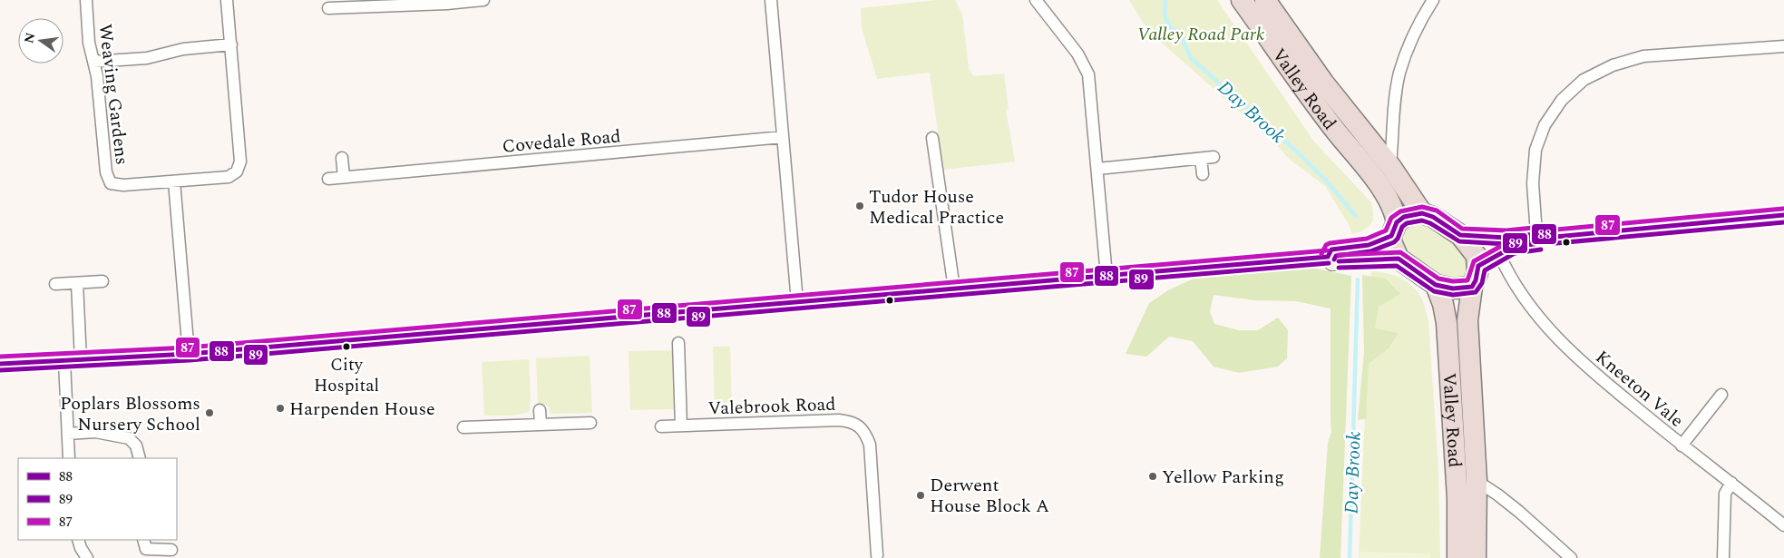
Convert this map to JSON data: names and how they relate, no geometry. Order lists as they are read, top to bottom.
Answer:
{
  "streets": {
    "highway": ["Valley Road"],
    "street": [
      "Weaving Gardens",
      "Covedale Road",
      "Kneeton Vale",
      "Valebrook Road"
    ]
  },
  "water": ["Day Brook"],
  "parks": ["Valley Road Park"],
  "places": [
    "Tudor House Medical Practice",
    "City Hospital",
    "Harpenden House",
    "Poplars Blossoms Nursery School",
    "Yellow Parking",
    "Derwent House Block A"
  ],
  "lines": ["transit line 87", "transit line 88", "transit line 89"],
  "legend": ["88", "89", "87"],
  "north": "left"
}
